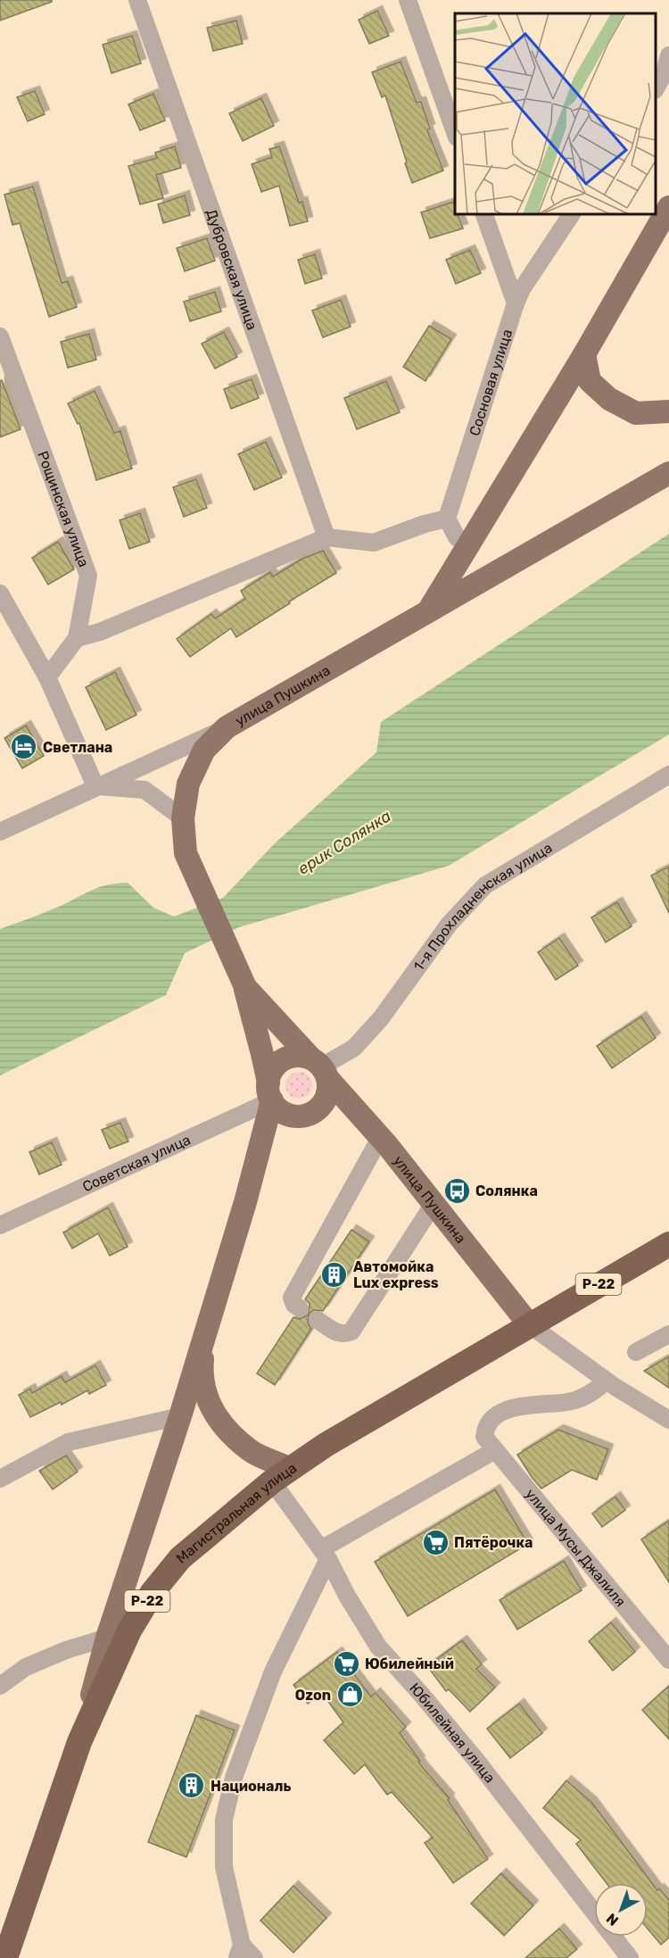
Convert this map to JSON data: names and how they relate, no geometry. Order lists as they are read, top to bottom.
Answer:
{
  "streets": {
    "highway": ["Р-22", "Магистральная улица"],
    "main road": ["улица Пушкина"],
    "street": [
      "Дубровская улица",
      "Сосновая улица",
      "Рощинская улица",
      "1-я Прохладненская улица",
      "Советская улица",
      "улица Мусы Джалиля",
      "Юбилейная улица"
    ]
  },
  "crossings": [
    ["улица Пушкина", "1-я Прохладненская улица"],
    ["улица Пушкина", "Советская улица"],
    ["улица Пушкина", "Магистральная улица"],
    ["1-я Прохладненская улица", "Советская улица"],
    ["Магистральная улица", "Юбилейная улица"]
  ],
  "water": ["ерик Солянка"],
  "places": {
    "hotel": ["Светлана"],
    "bus stop": ["Солянка"],
    "building": ["Автомойка Lux express", "Националь"],
    "supermarket": ["Пятёрочка", "Юбилейный"],
    "shop": ["Ozon"]
  },
  "north": "bottom left"
}
